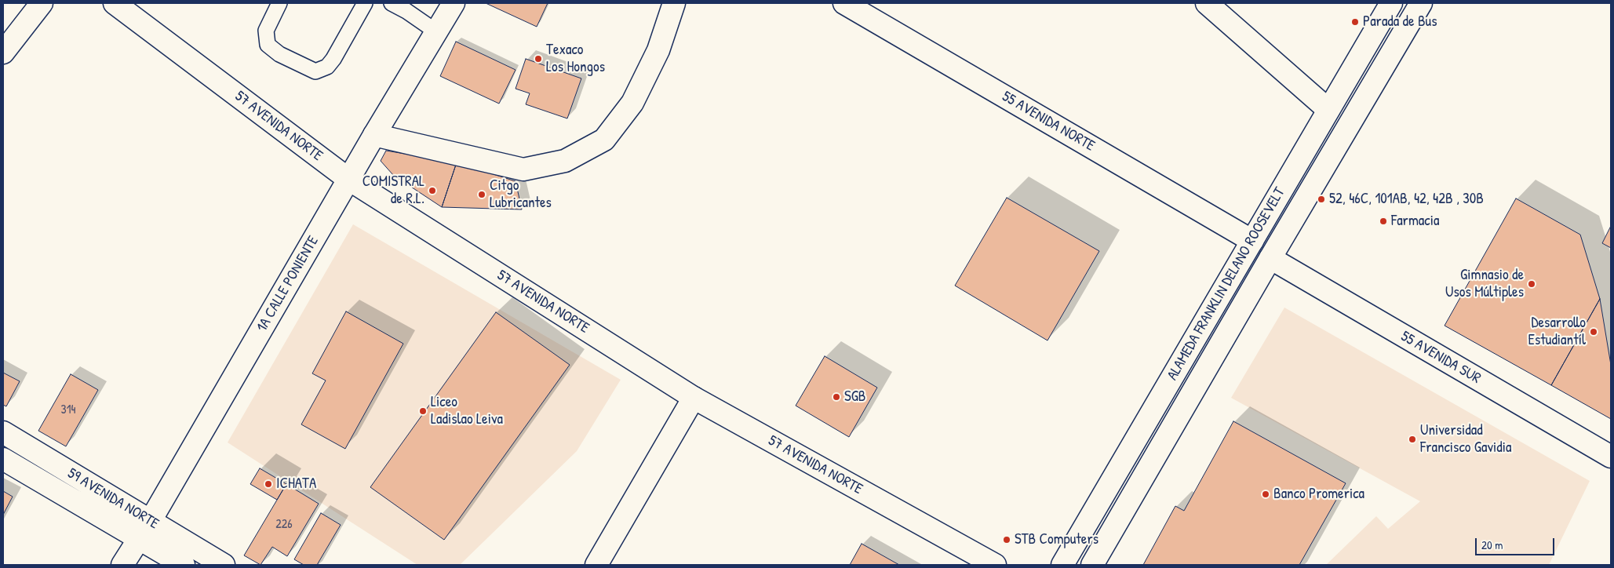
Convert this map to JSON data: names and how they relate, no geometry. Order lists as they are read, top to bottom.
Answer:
{
  "streets": {
    "street": [
      "55 AVENIDA NORTE",
      "57 AVENIDA NORTE",
      "1A CALLE PONIENTE",
      "ALAMEDA FRANKLIN DELANO ROOSEVELT",
      "55 AVENIDA SUR",
      "59 AVENIDA NORTE"
    ]
  },
  "crossings": [
    ["55 AVENIDA NORTE", "ALAMEDA FRANKLIN DELANO ROOSEVELT"],
    ["57 AVENIDA NORTE", "1A CALLE PONIENTE"],
    ["1A CALLE PONIENTE", "59 AVENIDA NORTE"],
    ["ALAMEDA FRANKLIN DELANO ROOSEVELT", "55 AVENIDA SUR"]
  ],
  "places": [
    "Parada de Bus",
    "Texaco Los Hongos",
    "COMISTRAL de R.L.",
    "Citgo Lubricantes",
    "52, 46C, 101AB, 42, 42B , 30B",
    "Farmacia",
    "Gimnasio de Usos Múltiples",
    "Desarrollo Estudiantíl",
    "SGB",
    "Liceo Ladislao Leiva",
    "Universidad Francisco Gavidia",
    "ICHATA",
    "Banco Promerica",
    "STB Computers"
  ],
  "house_numbers": ["314", "226"],
  "scale_bar": "20 m"
}
